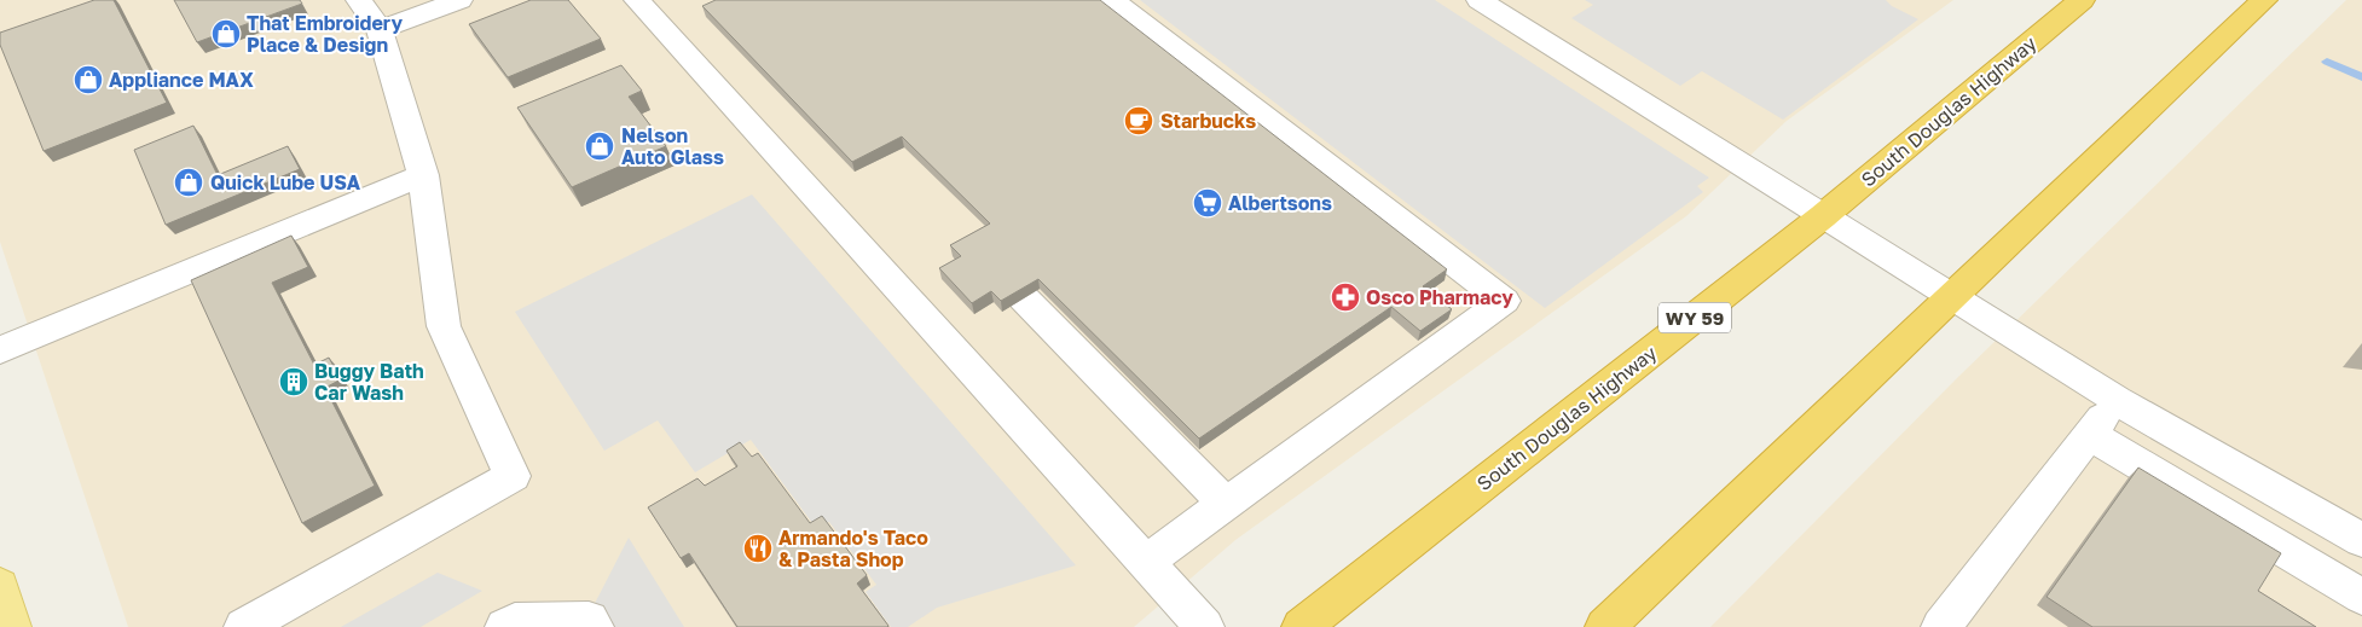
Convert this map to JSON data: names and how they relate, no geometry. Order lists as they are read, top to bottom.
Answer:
{
  "streets": {
    "highway": ["South Douglas Highway", "WY 59"]
  },
  "places": {
    "shop": [
      "That Embroidery Place & Design",
      "Appliance MAX",
      "Nelson Auto Glass",
      "Quick Lube USA"
    ],
    "cafe": ["Starbucks"],
    "supermarket": ["Albertsons"],
    "pharmacy": ["Osco Pharmacy"],
    "building": ["Buggy Bath Car Wash"],
    "restaurant": ["Armando's Taco & Pasta Shop"]
  }
}
